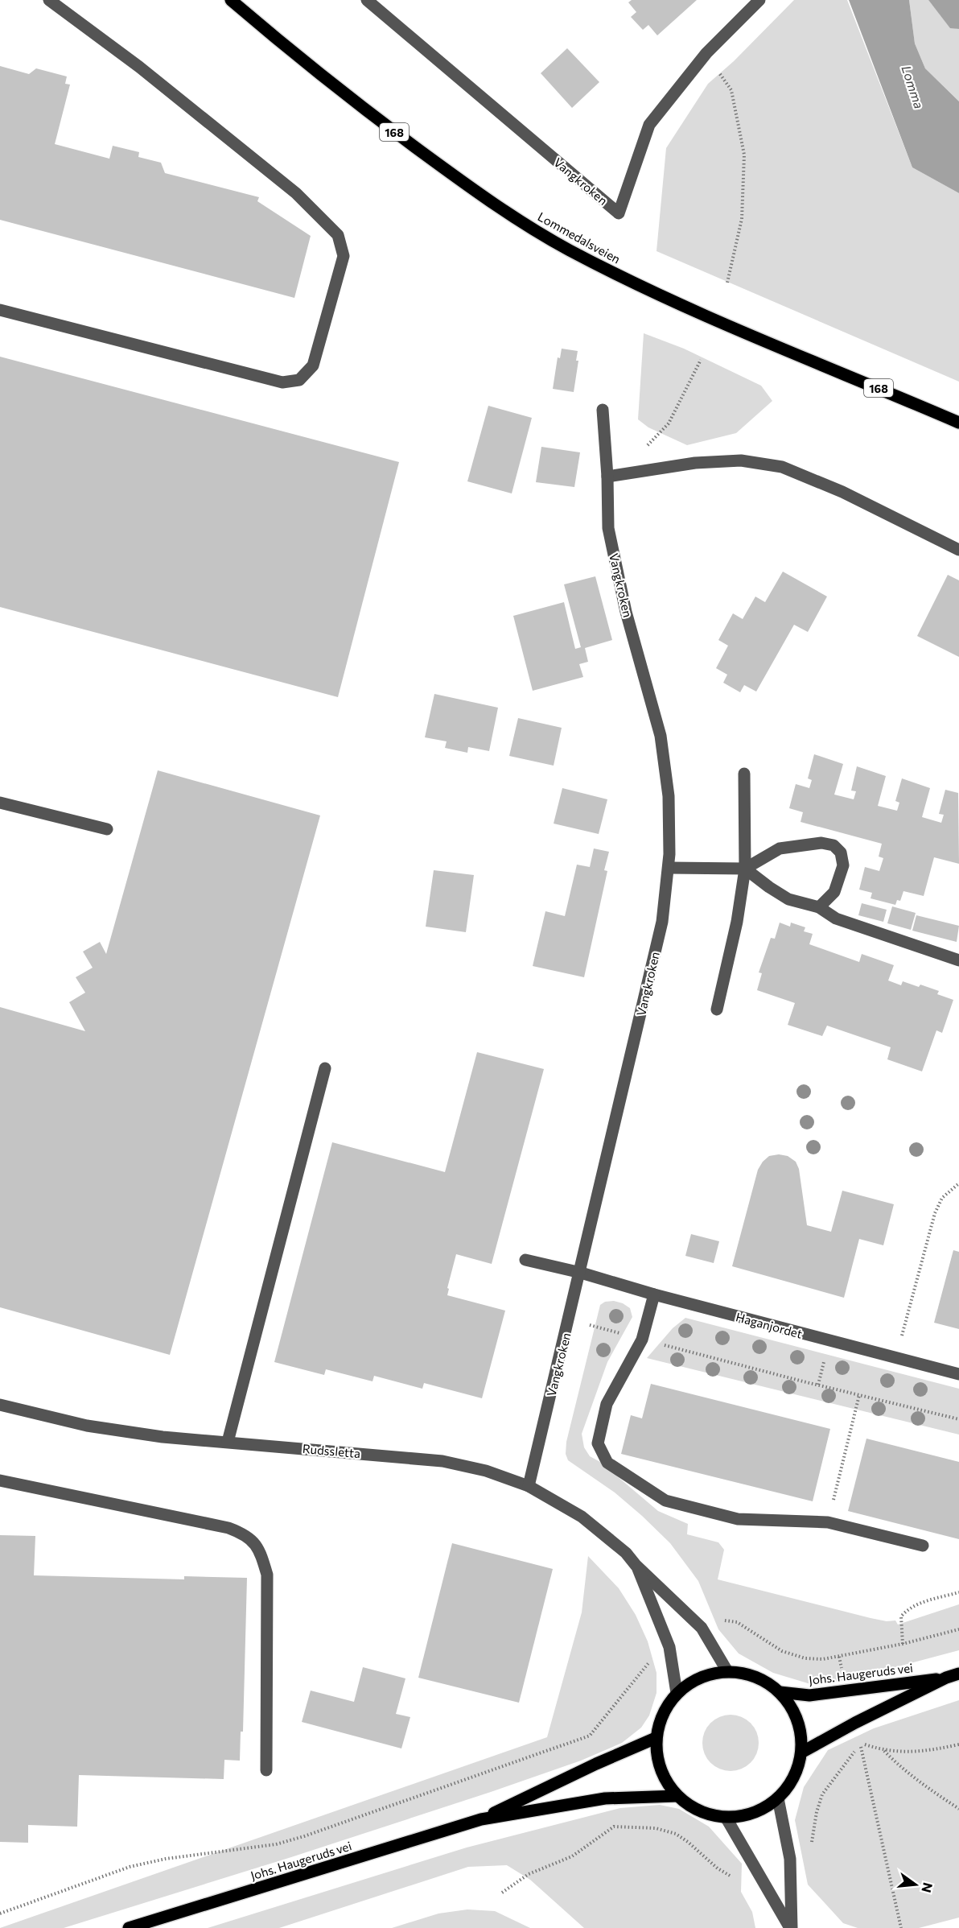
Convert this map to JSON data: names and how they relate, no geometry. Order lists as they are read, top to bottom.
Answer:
{
  "streets": {
    "main road": ["168", "Lommedalsveien", "Johs. Haugeruds vei"],
    "street": ["Vangkroken", "Haganjordet", "Rudssletta"]
  },
  "crossings": [
    ["Vangkroken", "Haganjordet"],
    ["Vangkroken", "Rudssletta"],
    ["Rudssletta", "Johs. Haugeruds vei"]
  ],
  "water": ["Lomma"],
  "north": "right"
}
